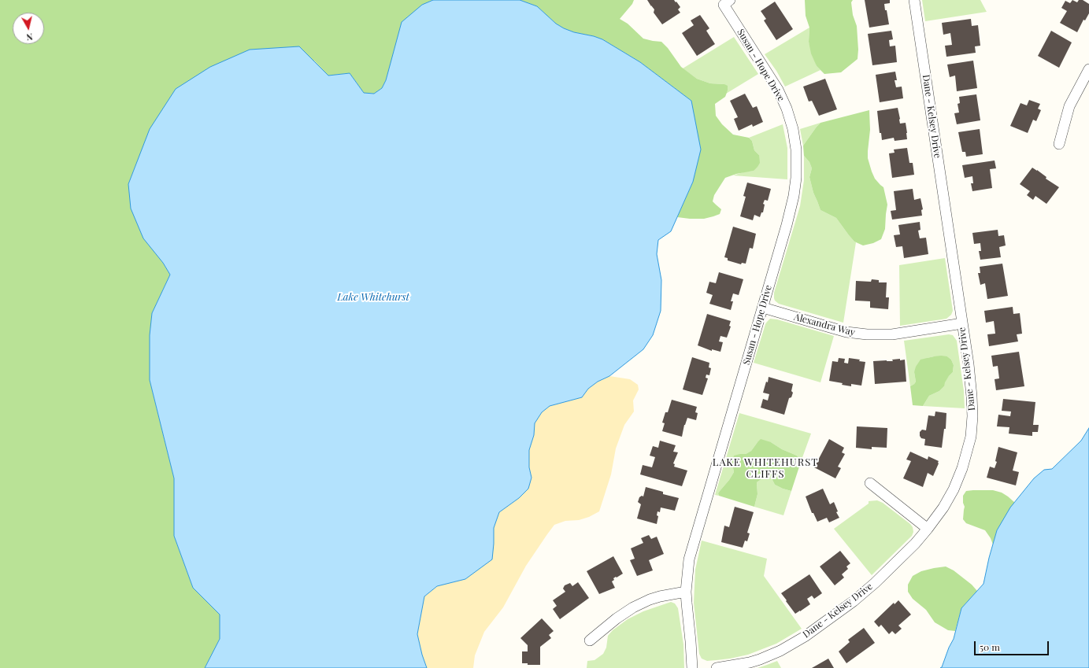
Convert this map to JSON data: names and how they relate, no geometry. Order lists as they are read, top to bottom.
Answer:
{
  "streets": {
    "street": ["Susan - Hope Drive", "Dane - Kelsey Drive", "Alexandra Way"]
  },
  "crossings": [
    ["Susan - Hope Drive", "Alexandra Way"],
    ["Dane - Kelsey Drive", "Alexandra Way"]
  ],
  "districts": ["LAKE WHITEHURST CLIFFS"],
  "water": ["Lake Whitehurst"],
  "scale_bar": "50 m",
  "north": "bottom"
}
